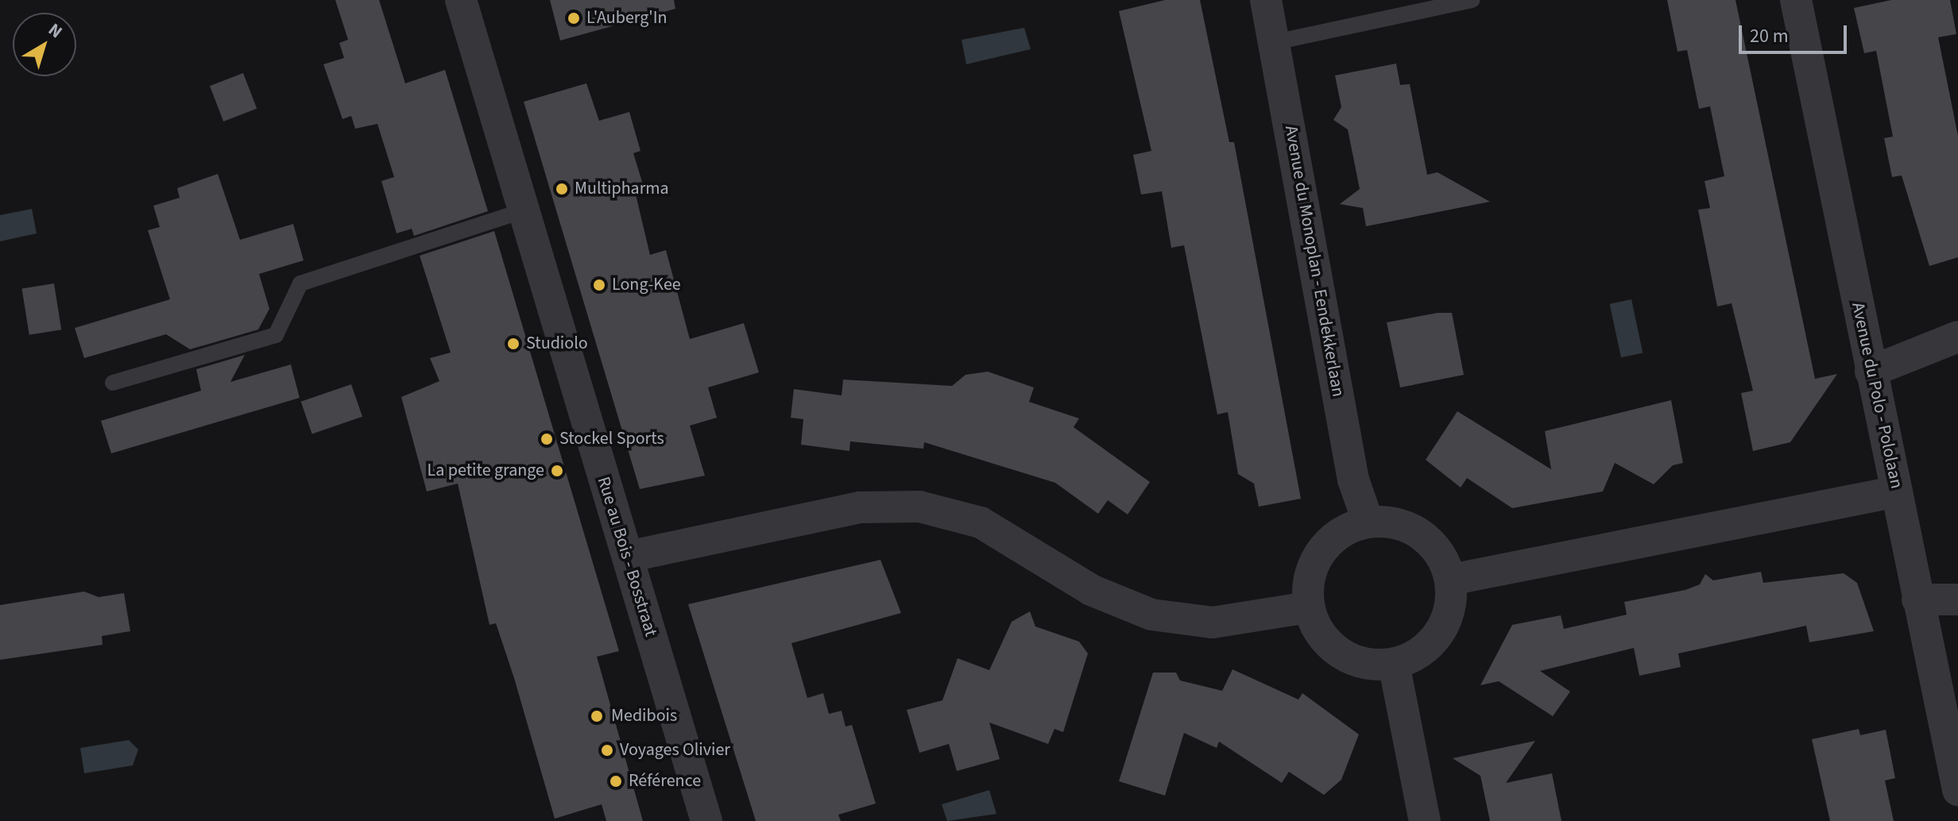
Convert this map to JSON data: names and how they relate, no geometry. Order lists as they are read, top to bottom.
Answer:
{
  "streets": {
    "street": ["Avenue du Monoplan - Eendekkerlaan", "Avenue du Polo - Pololaan", "Rue au Bois - Bosstraat"]
  },
  "places": [
    "L'Auberg'In",
    "Multipharma",
    "Long-Kee",
    "Studiolo",
    "Stockel Sports",
    "La petite grange",
    "Medibois",
    "Voyages Olivier",
    "Référence"
  ],
  "scale_bar": "20 m",
  "north": "top right"
}
